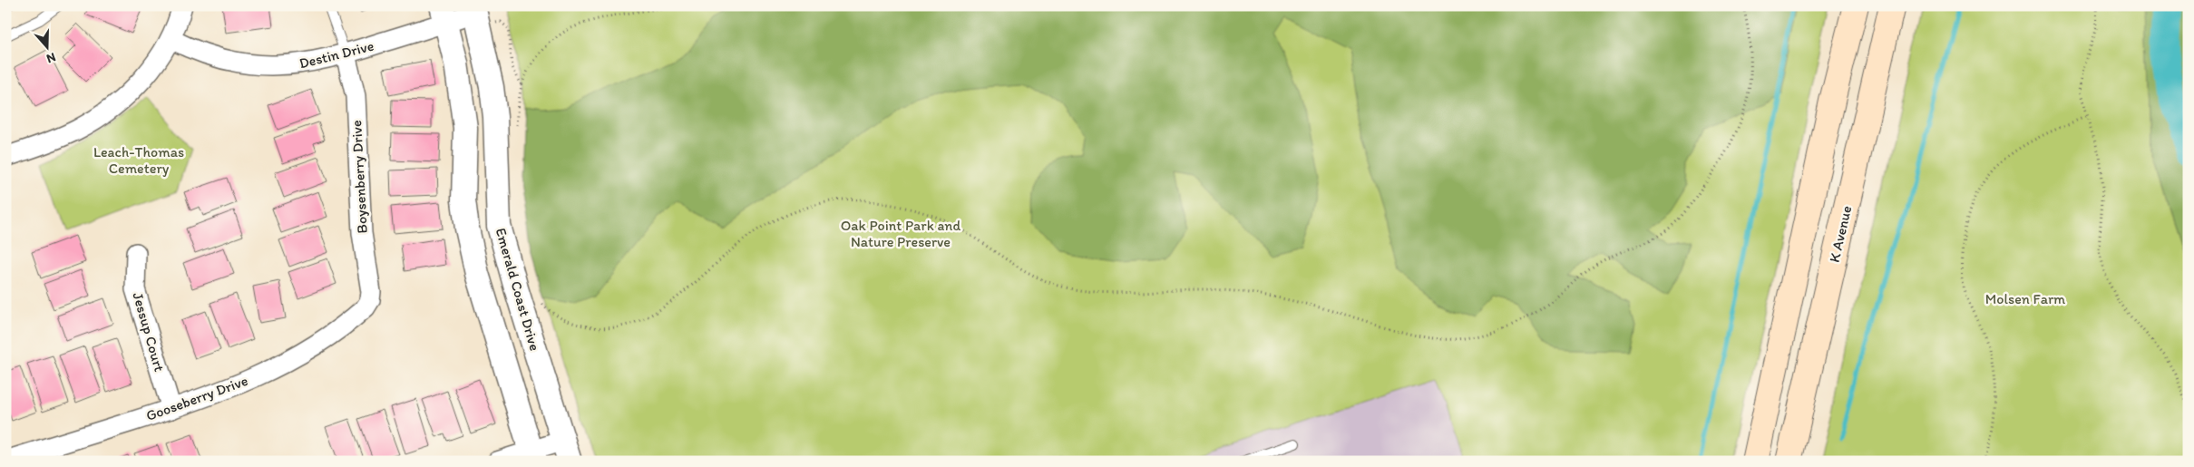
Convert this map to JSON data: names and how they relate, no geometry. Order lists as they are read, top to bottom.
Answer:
{
  "streets": {
    "main road": ["K Avenue"],
    "street": [
      "Destin Drive",
      "Boysenberry Drive",
      "Emerald Coast Drive",
      "Jessup Court",
      "Gooseberry Drive"
    ]
  },
  "crossings": [
    ["Destin Drive", "Boysenberry Drive"],
    ["Destin Drive", "Emerald Coast Drive"],
    ["Boysenberry Drive", "Gooseberry Drive"],
    ["Jessup Court", "Gooseberry Drive"]
  ],
  "parks": ["Leach-Thomas Cemetery", "Oak Point Park and Nature Preserve", "Molsen Farm"],
  "north": "bottom"
}
